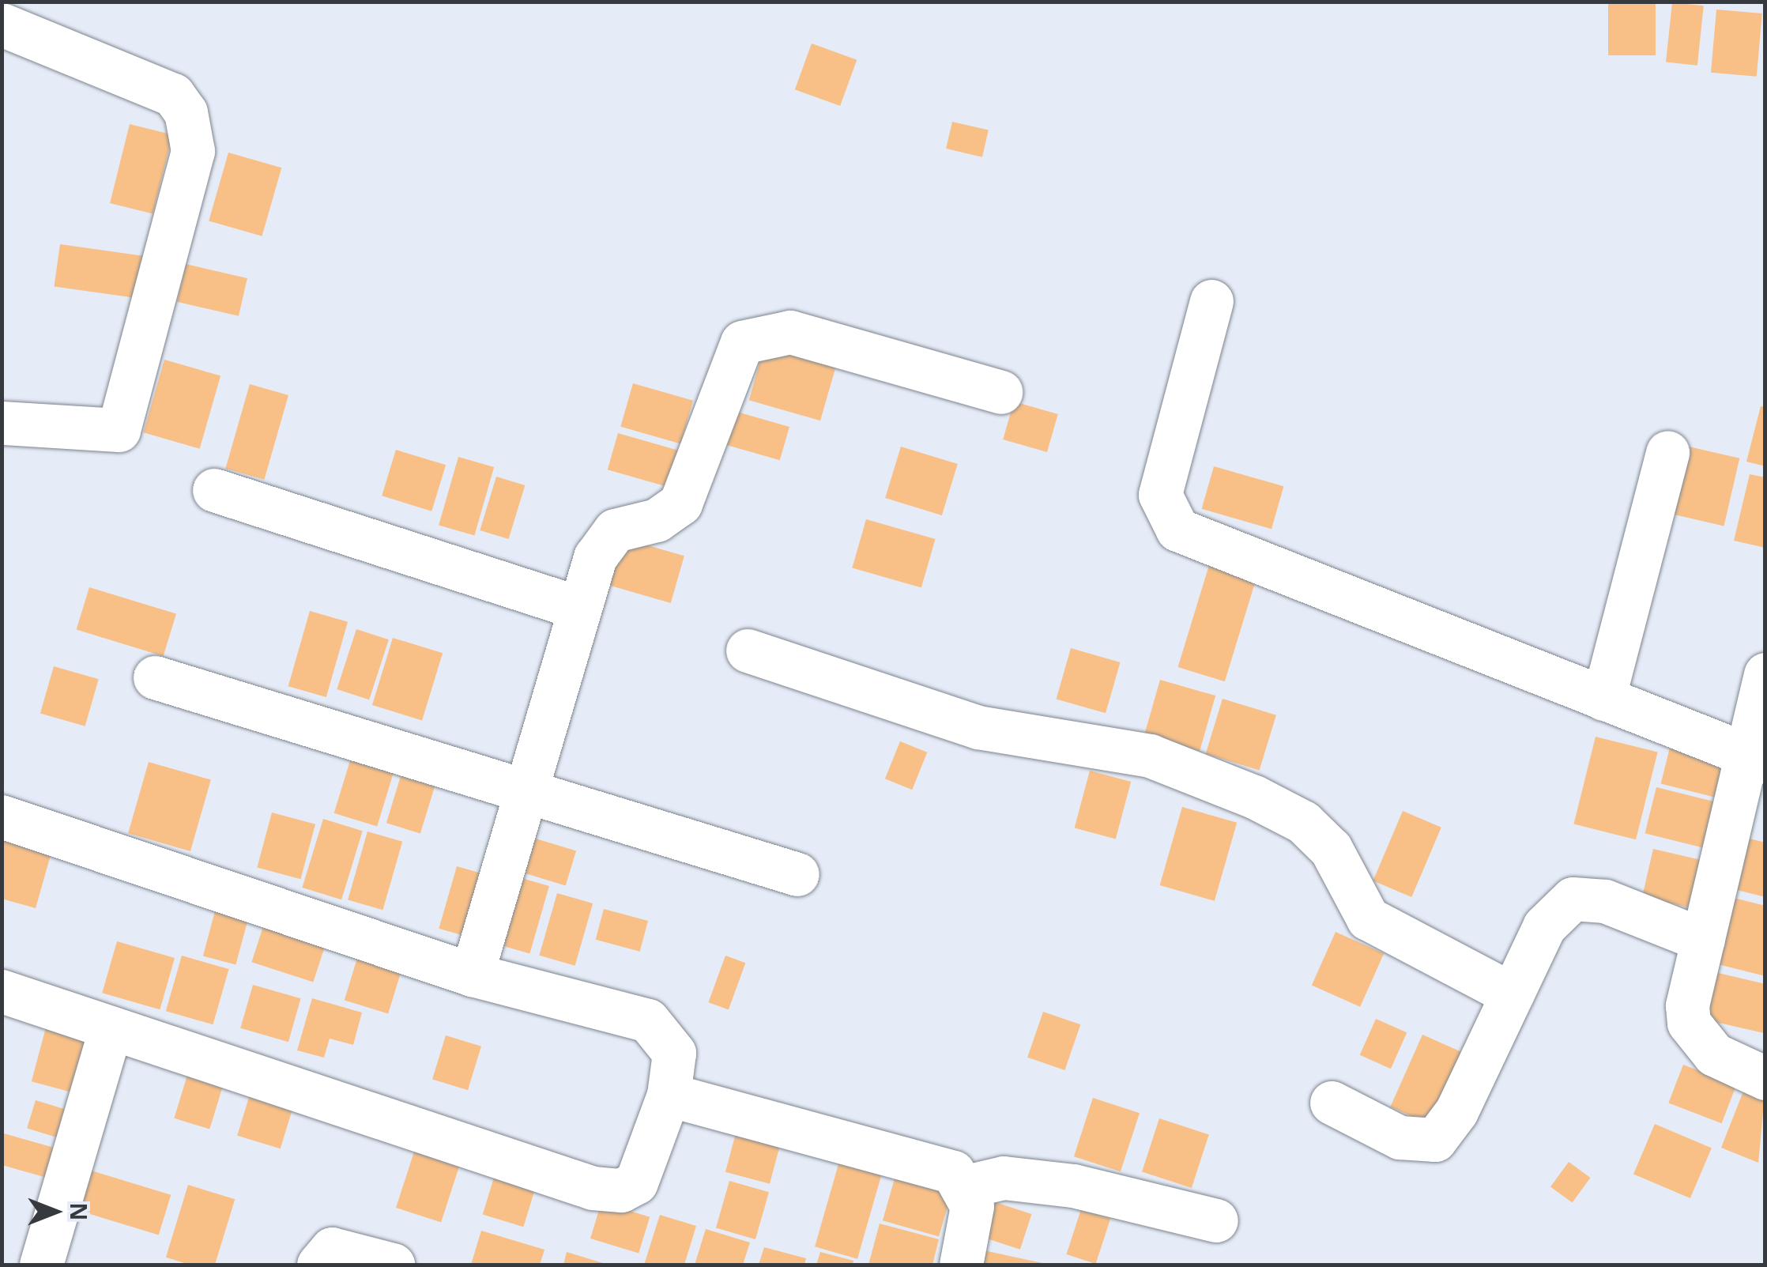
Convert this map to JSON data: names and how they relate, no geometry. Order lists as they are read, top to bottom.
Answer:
{
  "north": "right"
}
